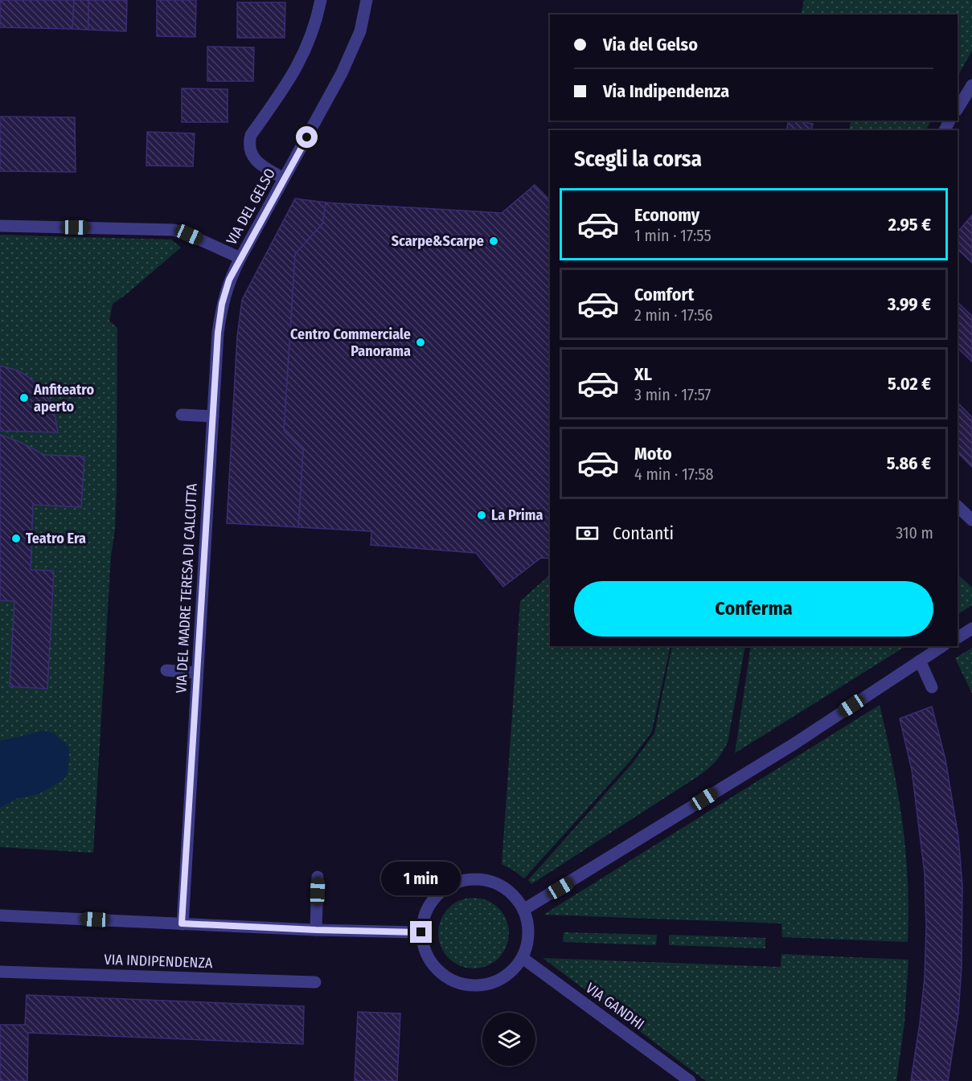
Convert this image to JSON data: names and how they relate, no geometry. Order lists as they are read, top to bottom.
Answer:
{
  "streets": {
    "street": [
      "VIA DEL GELSO",
      "VIA DEL MADRE TERESA DI CALCUTTA",
      "VIA INDIPENDENZA",
      "VIA GANDHI"
    ]
  },
  "crossings": [
    ["VIA DEL GELSO", "VIA DEL MADRE TERESA DI CALCUTTA"]
  ],
  "places": [
    "Scarpe&Scarpe",
    "Centro Commerciale Panorama",
    "Anfiteatro aperto",
    "La Prima",
    "Teatro Era"
  ],
  "page": {
    "banner": ["Via del Gelso", "Via Indipendenza"],
    "heading": "Scegli la corsa",
    "list": [
      {
        "name": "Economy",
        "note": "1 min · 17:55",
        "value": "2.95 €"
      },
      {
        "name": "Comfort",
        "note": "2 min · 17:56",
        "value": "3.99 €"
      },
      {
        "name": "XL",
        "note": "3 min · 17:57",
        "value": "5.02 €"
      },
      {
        "name": "Moto",
        "note": "4 min · 17:58",
        "value": "5.86 €"
      }
    ],
    "pay": ["Contanti", "310 m"],
    "buttons": "Conferma",
    "bubble": "1 min"
  }
}
